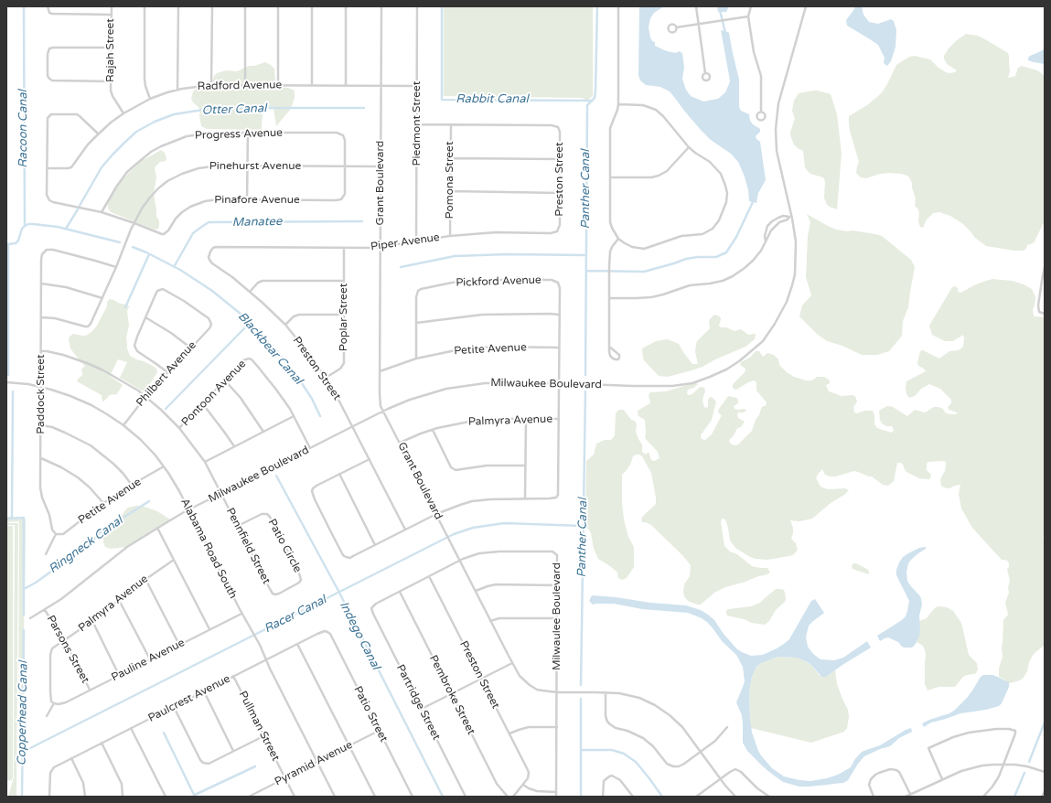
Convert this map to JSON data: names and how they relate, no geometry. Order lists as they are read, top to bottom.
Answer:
{
  "streets": {
    "street": [
      "Rajah Street",
      "Radford Avenue",
      "Piedmont Street",
      "Progress Avenue",
      "Pinehurst Avenue",
      "Preston Street",
      "Pomona Street",
      "Grant Boulevard",
      "Pinafore Avenue",
      "Piper Avenue",
      "Pickford Avenue",
      "Poplar Street",
      "Petite Avenue",
      "Philbert Avenue",
      "Milwaukee Boulevard",
      "Pontoon Avenue",
      "Paddock Street",
      "Palmyra Avenue",
      "Pennfield Street",
      "Patio Circle",
      "Alabama Road South",
      "Milwaulee Boulevard",
      "Parsons Street",
      "Pauline Avenue",
      "Pembroke Street",
      "Paulcrest Avenue",
      "Partridge Street",
      "Patio Street",
      "Pullman Street",
      "Pyramid Avenue"
    ]
  },
  "crossings": [
    ["Rajah Street", "Radford Avenue"],
    ["Radford Avenue", "Piedmont Street"],
    ["Radford Avenue", "Grant Boulevard"],
    ["Piedmont Street", "Piper Avenue"],
    ["Progress Avenue", "Pinehurst Avenue"],
    ["Progress Avenue", "Pinafore Avenue"],
    ["Pinehurst Avenue", "Grant Boulevard"],
    ["Pinehurst Avenue", "Pinafore Avenue"],
    ["Pinehurst Avenue", "Paddock Street"],
    ["Preston Street", "Pomona Street"],
    ["Preston Street", "Piper Avenue"],
    ["Preston Street", "Poplar Street"],
    ["Preston Street", "Milwaukee Boulevard"],
    ["Preston Street", "Milwaulee Boulevard"],
    ["Pomona Street", "Piper Avenue"],
    ["Grant Boulevard", "Piper Avenue"],
    ["Grant Boulevard", "Petite Avenue"],
    ["Grant Boulevard", "Milwaukee Boulevard"],
    ["Grant Boulevard", "Palmyra Avenue"],
    ["Grant Boulevard", "Milwaulee Boulevard"],
    ["Piper Avenue", "Poplar Street"],
    ["Petite Avenue", "Paddock Street"],
    ["Petite Avenue", "Alabama Road South"],
    ["Philbert Avenue", "Pennfield Street"],
    ["Philbert Avenue", "Alabama Road South"],
    ["Milwaukee Boulevard", "Pennfield Street"],
    ["Milwaukee Boulevard", "Alabama Road South"],
    ["Milwaukee Boulevard", "Parsons Street"],
    ["Pontoon Avenue", "Pennfield Street"],
    ["Paddock Street", "Pennfield Street"],
    ["Paddock Street", "Alabama Road South"],
    ["Palmyra Avenue", "Parsons Street"],
    ["Palmyra Avenue", "Pauline Avenue"],
    ["Pennfield Street", "Patio Circle"],
    ["Alabama Road South", "Pauline Avenue"],
    ["Alabama Road South", "Paulcrest Avenue"],
    ["Alabama Road South", "Pyramid Avenue"],
    ["Milwaulee Boulevard", "Pembroke Street"],
    ["Milwaulee Boulevard", "Partridge Street"],
    ["Parsons Street", "Pauline Avenue"],
    ["Paulcrest Avenue", "Patio Street"],
    ["Paulcrest Avenue", "Pullman Street"],
    ["Patio Street", "Pyramid Avenue"],
    ["Pullman Street", "Pyramid Avenue"]
  ],
  "water": [
    "Rabbit Canal",
    "Otter Canal",
    "Racoon Canal",
    "Panther Canal",
    "Manatee",
    "Blackbear Canal",
    "Ringneck Canal",
    "Racer Canal",
    "Indego Canal",
    "Copperhead Canal"
  ]
}
